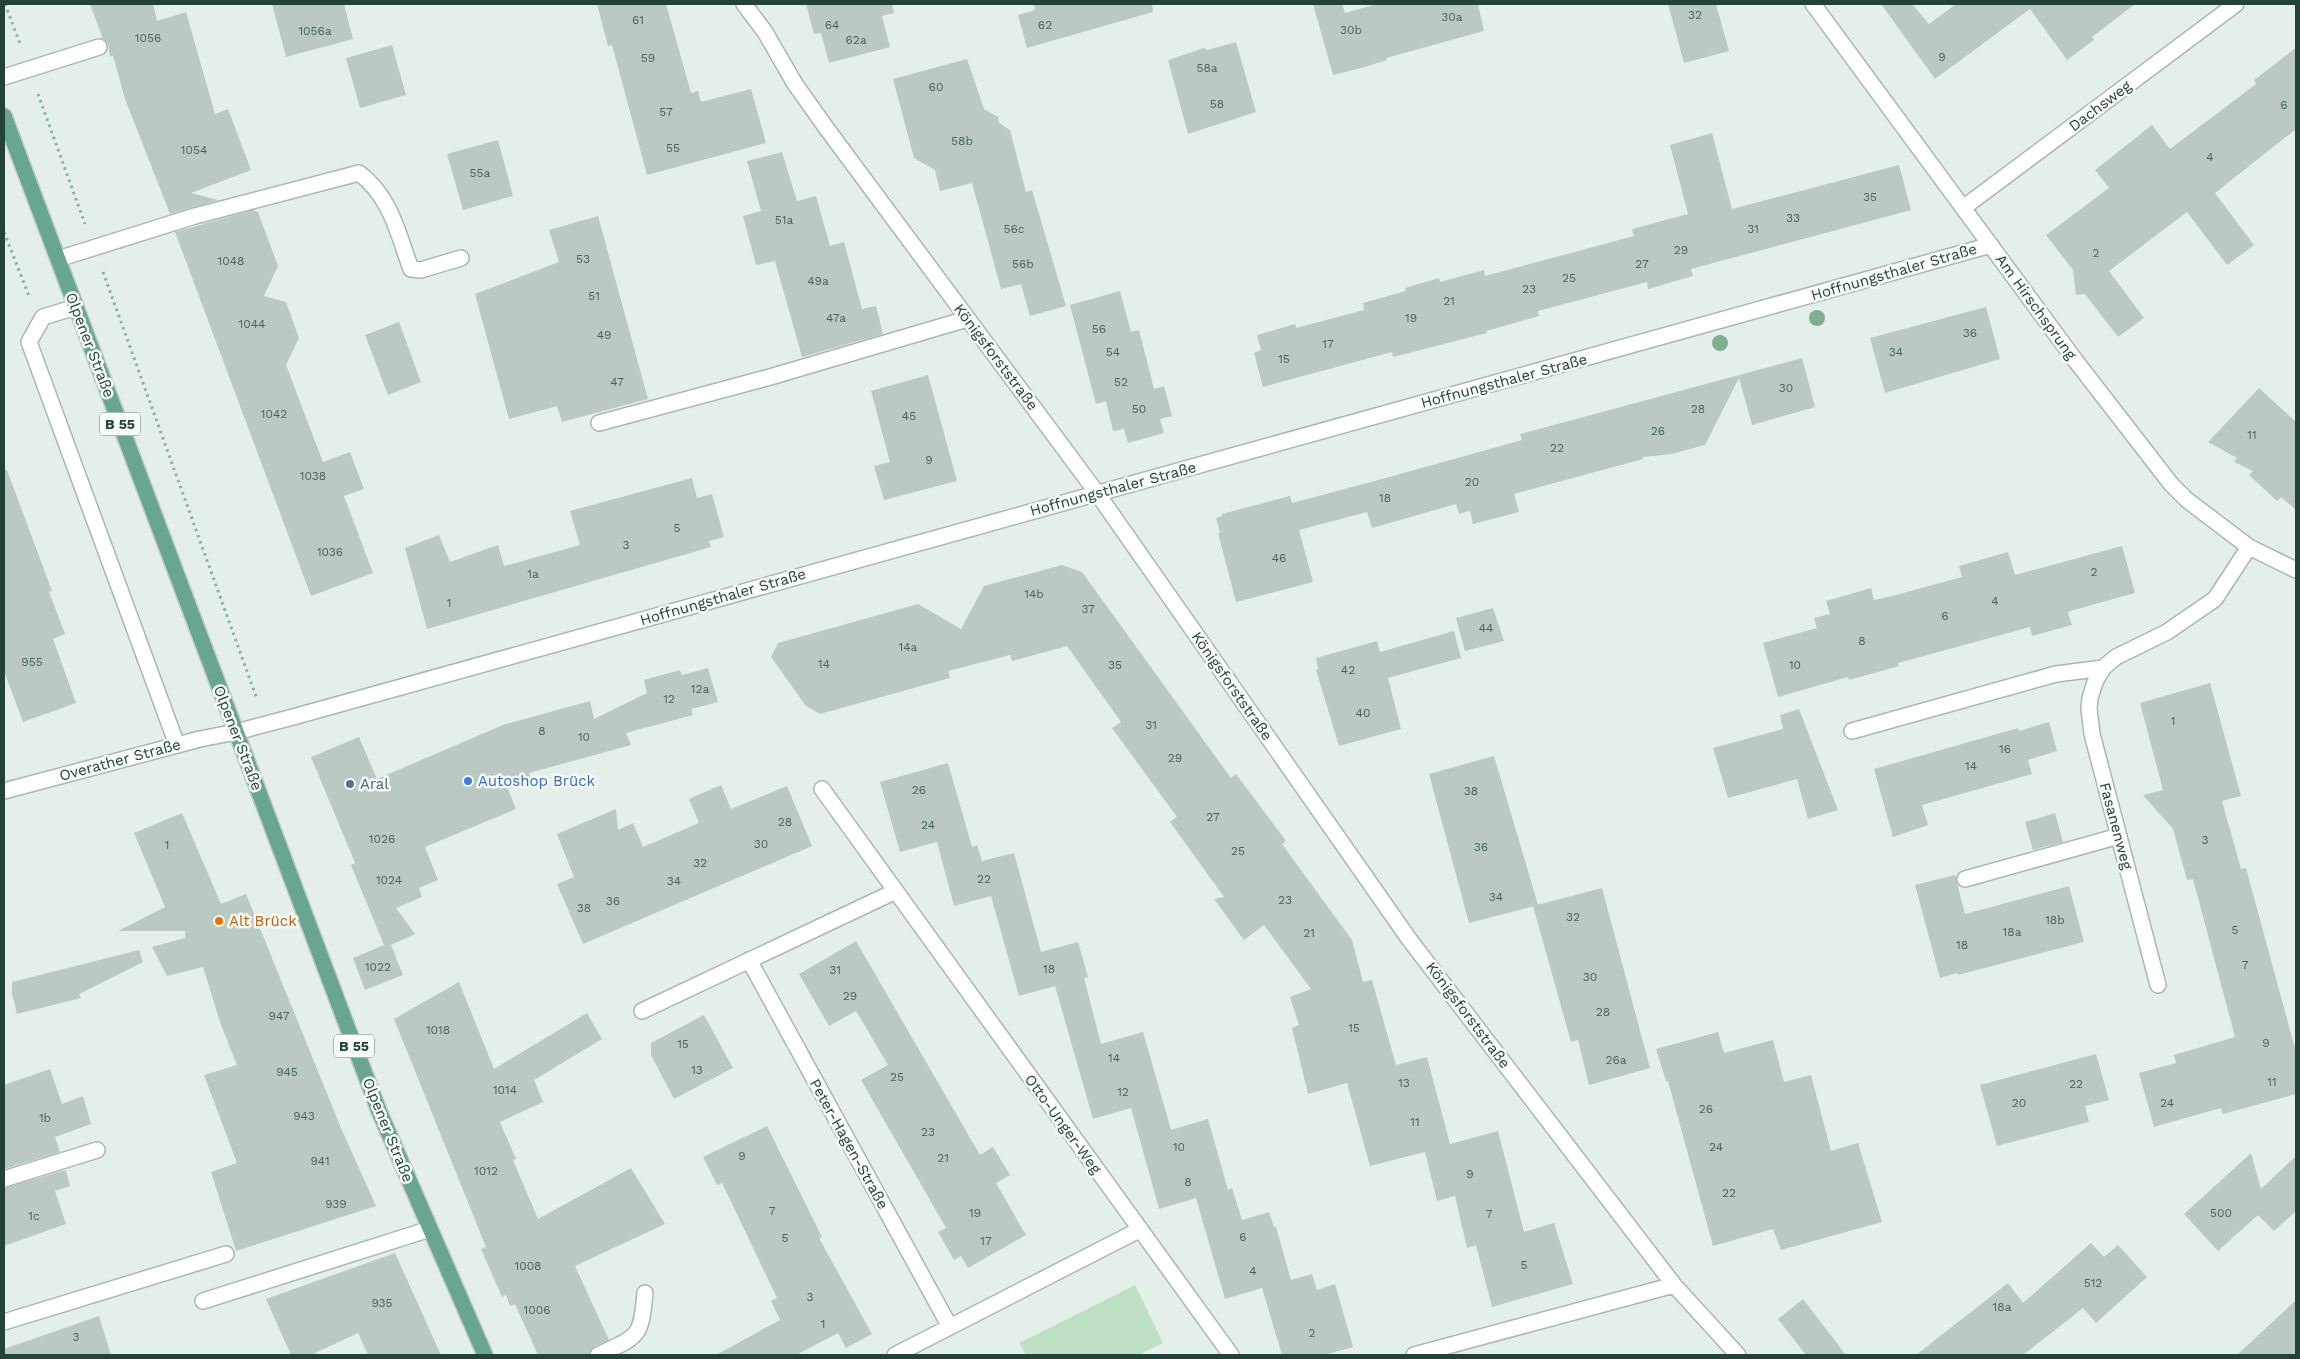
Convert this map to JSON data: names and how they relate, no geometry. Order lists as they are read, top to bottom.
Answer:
{
  "streets": {
    "main road": ["Olpener Straße", "B 55"],
    "street": [
      "Dachsweg",
      "Hoffnungsthaler Straße",
      "Am Hirschsprung",
      "Königsforststraße",
      "Overather Straße",
      "Fasanenweg",
      "Otto-Unger-Weg",
      "Peter-Hagen-Straße"
    ]
  },
  "crossings": [
    ["Dachsweg", "Am Hirschsprung"],
    ["Hoffnungsthaler Straße", "Am Hirschsprung"],
    ["Hoffnungsthaler Straße", "Olpener Straße"],
    ["Hoffnungsthaler Straße", "Königsforststraße"],
    ["Hoffnungsthaler Straße", "Overather Straße"],
    ["Am Hirschsprung", "Fasanenweg"],
    ["Olpener Straße", "Overather Straße"]
  ],
  "places": ["Autoshop Brück", "Aral", "Alt Brück"],
  "house_numbers": [
    "32",
    "30a",
    "61",
    "64",
    "62",
    "30b",
    "1056a",
    "1056",
    "62a",
    "9",
    "59",
    "58a",
    "60",
    "58",
    "6",
    "57",
    "58b",
    "55",
    "1054",
    "4",
    "55a",
    "35",
    "33",
    "51a",
    "56c",
    "31",
    "29",
    "2",
    "53",
    "1048",
    "56b",
    "27",
    "25",
    "49a",
    "23",
    "51",
    "21",
    "47a",
    "19",
    "1044",
    "56",
    "36",
    "49",
    "17",
    "54",
    "34",
    "15",
    "47",
    "52",
    "30",
    "50",
    "28",
    "1042",
    "45",
    "26",
    "11",
    "22",
    "9",
    "1038",
    "20",
    "18",
    "5",
    "3",
    "1036",
    "46",
    "2",
    "1a",
    "14b",
    "4",
    "1",
    "37",
    "6",
    "44",
    "8",
    "14a",
    "955",
    "14",
    "35",
    "10",
    "42",
    "12a",
    "12",
    "40",
    "1",
    "31",
    "8",
    "10",
    "16",
    "29",
    "14",
    "26",
    "38",
    "27",
    "28",
    "24",
    "1026",
    "3",
    "30",
    "1",
    "36",
    "25",
    "32",
    "22",
    "1024",
    "34",
    "34",
    "23",
    "36",
    "38",
    "32",
    "18b",
    "5",
    "18a",
    "21",
    "18",
    "7",
    "1022",
    "18",
    "31",
    "30",
    "29",
    "28",
    "947",
    "15",
    "1018",
    "9",
    "15",
    "14",
    "26a",
    "13",
    "945",
    "25",
    "11",
    "13",
    "22",
    "1014",
    "12",
    "20",
    "24",
    "26",
    "943",
    "1b",
    "11",
    "23",
    "10",
    "24",
    "9",
    "21",
    "941",
    "1012",
    "9",
    "8",
    "22",
    "939",
    "7",
    "19",
    "500",
    "7",
    "1c",
    "6",
    "5",
    "17",
    "5",
    "1008",
    "4",
    "512",
    "3",
    "935",
    "18a",
    "1006",
    "1",
    "2",
    "3"
  ]
}
